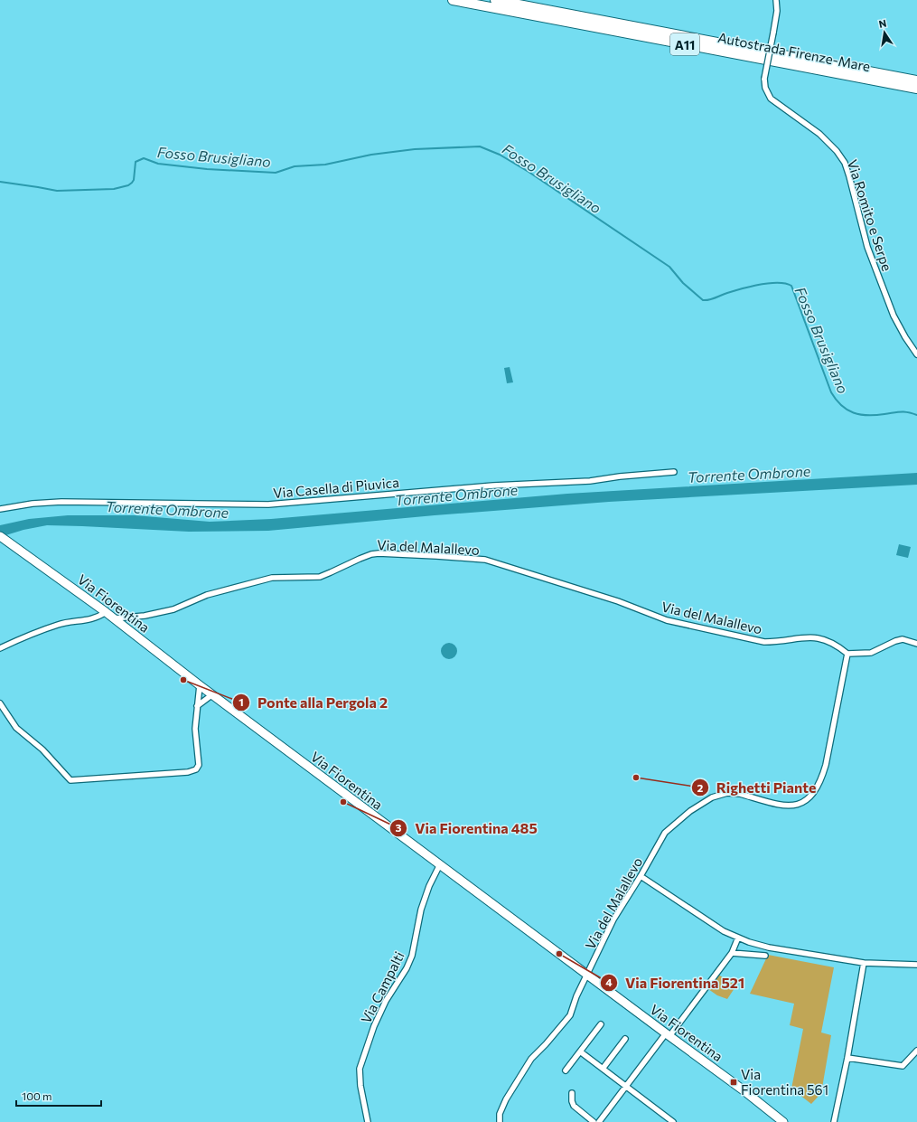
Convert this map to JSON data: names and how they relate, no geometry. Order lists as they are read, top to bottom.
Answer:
{
  "streets": {
    "highway": ["A11", "Autostrada Firenze-Mare"],
    "main road": ["Via Fiorentina"],
    "street": [
      "Via Romito e Serpe",
      "Via Casella di Piuvica",
      "Via del Malallevo",
      "Via Campalti"
    ]
  },
  "crossings": [
    ["Via del Malallevo", "Via Fiorentina"],
    ["Via Fiorentina", "Via Campalti"]
  ],
  "water": ["Fosso Brusigliano", "Torrente Ombrone"],
  "places": {
    "other": [
      "Ponte alla Pergola 2",
      "Righetti Piante",
      "Via Fiorentina 485",
      "Via Fiorentina 521"
    ],
    "transit": ["Via Fiorentina 561"]
  },
  "scale_bar": "100 m",
  "north": "top"
}
